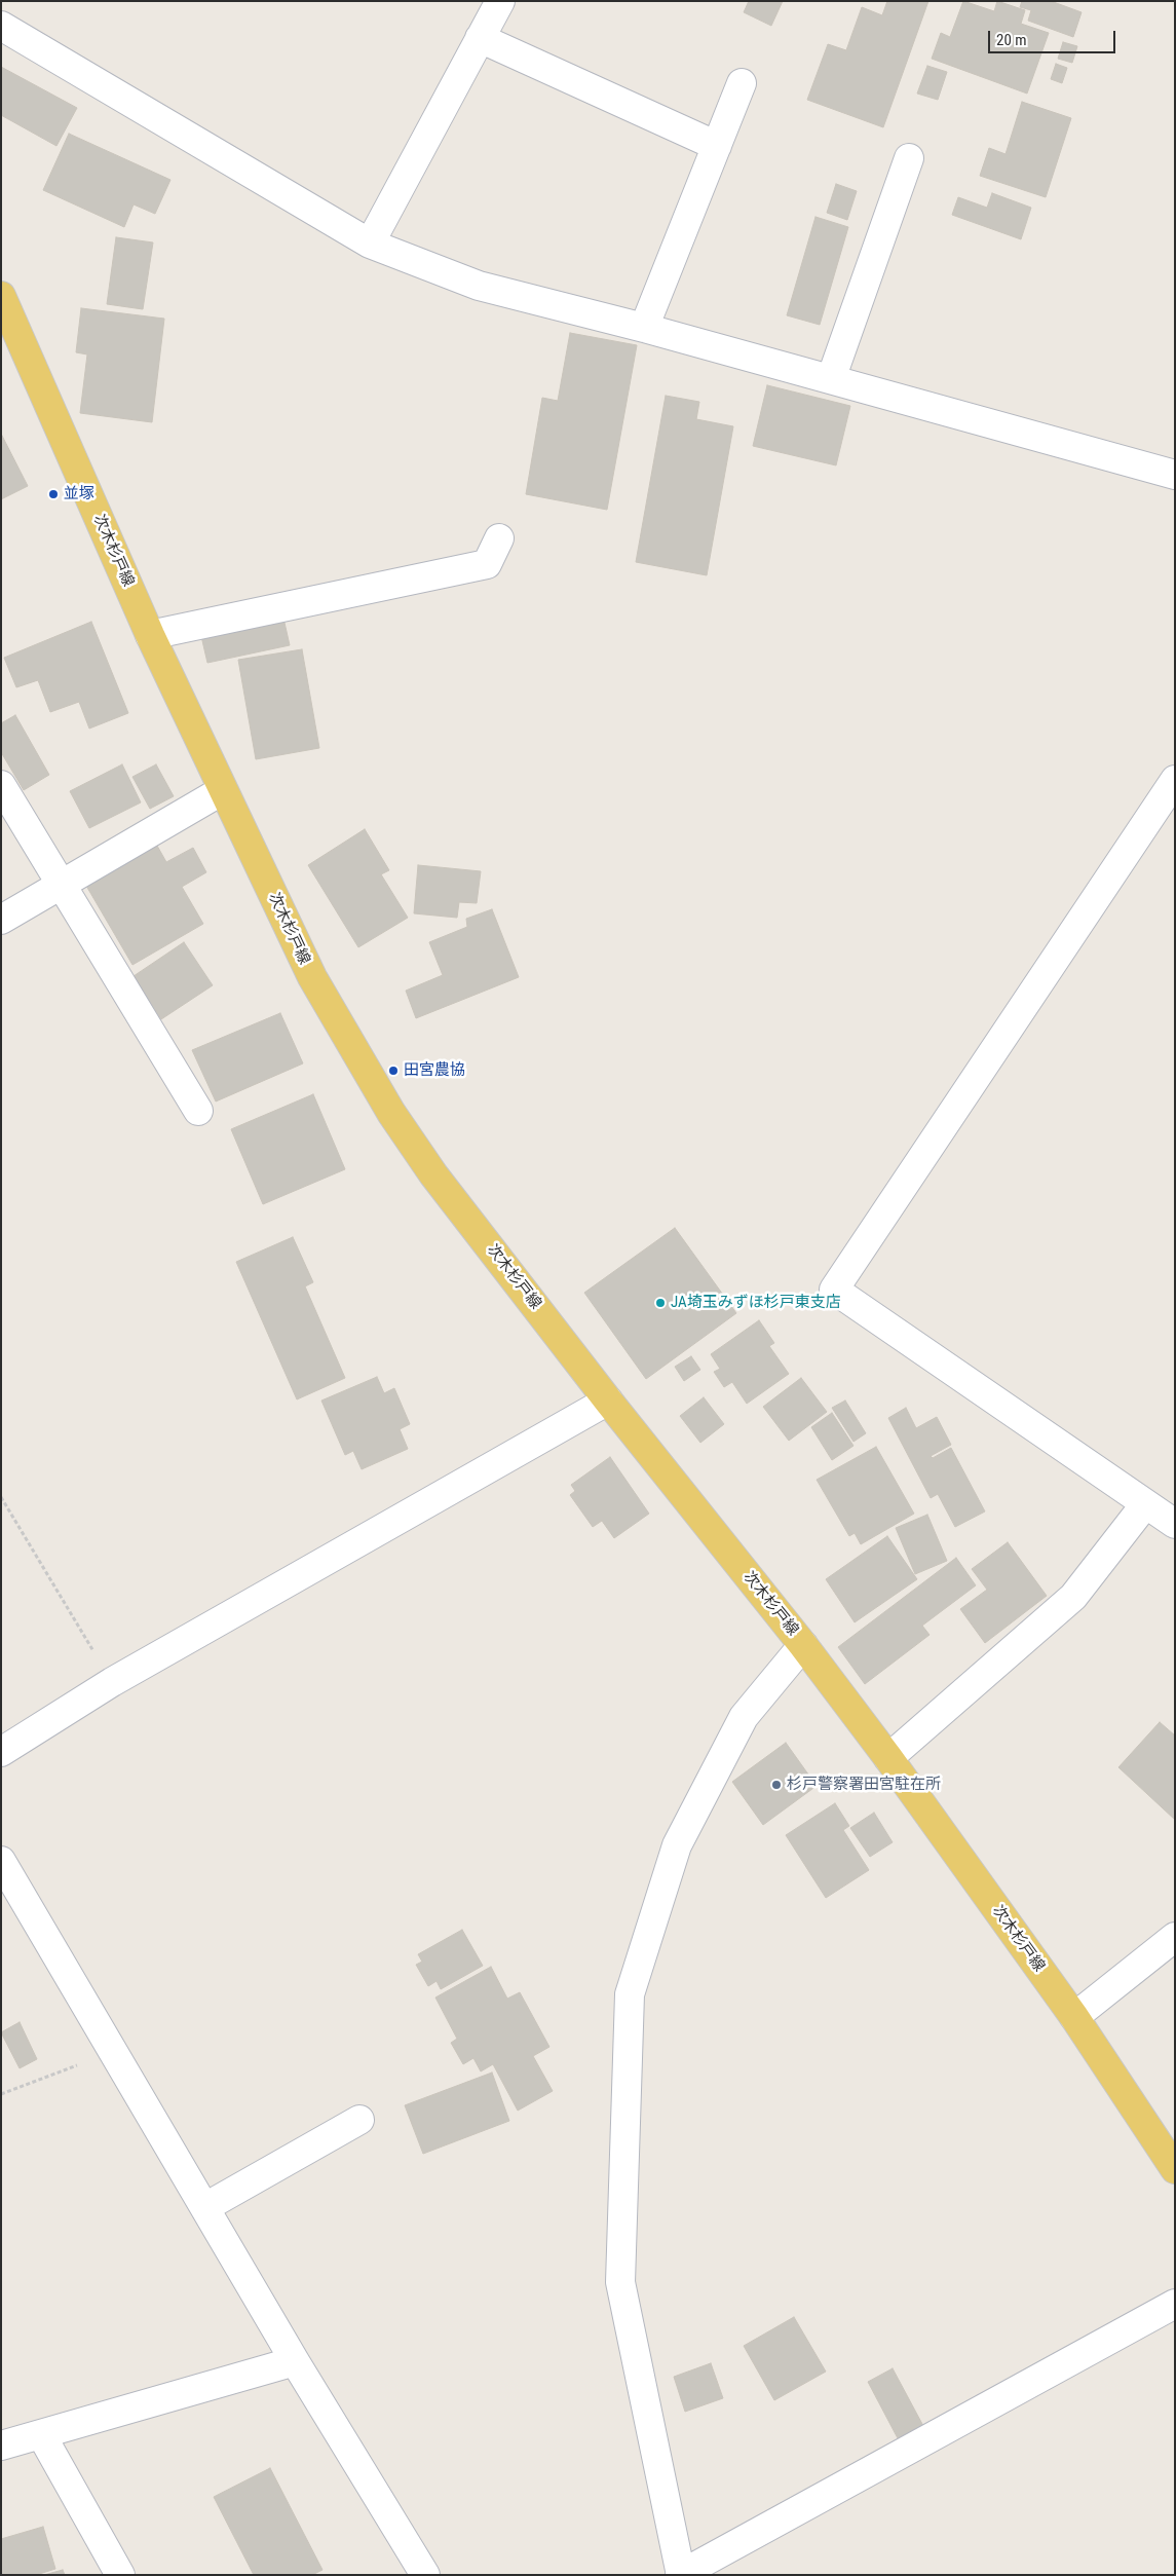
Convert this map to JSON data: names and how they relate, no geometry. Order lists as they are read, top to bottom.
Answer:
{
  "streets": {
    "main road": ["次木杉戸線"]
  },
  "places": [
    "並塚",
    "田宮農協",
    "JA埼玉みずほ杉戸東支店",
    "杉戸警察署田宮駐在所"
  ],
  "scale_bar": "20 m"
}
